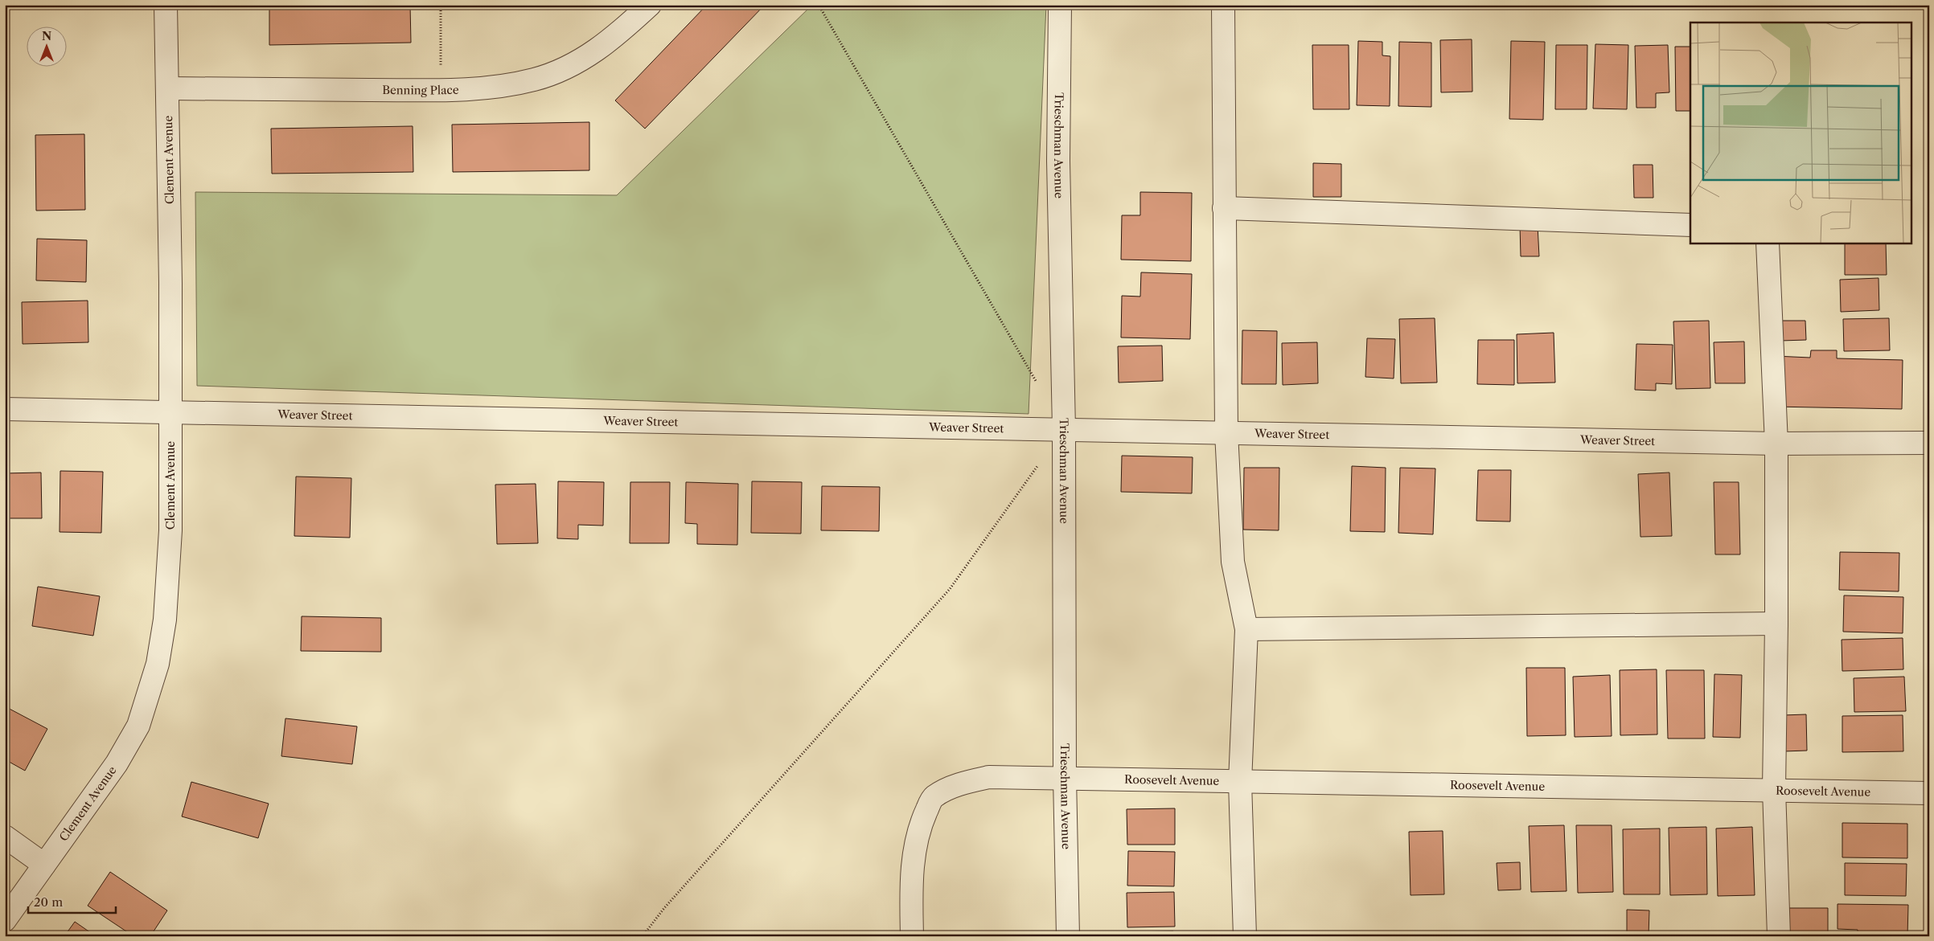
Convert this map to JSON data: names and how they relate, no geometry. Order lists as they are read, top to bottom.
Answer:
{
  "streets": {
    "street": [
      "Benning Place",
      "Trieschman Avenue",
      "Clement Avenue",
      "Weaver Street",
      "Roosevelt Avenue"
    ]
  },
  "crossings": [
    ["Benning Place", "Clement Avenue"],
    ["Trieschman Avenue", "Weaver Street"],
    ["Trieschman Avenue", "Roosevelt Avenue"],
    ["Clement Avenue", "Weaver Street"]
  ],
  "scale_bar": "20 m",
  "north": "top"
}
